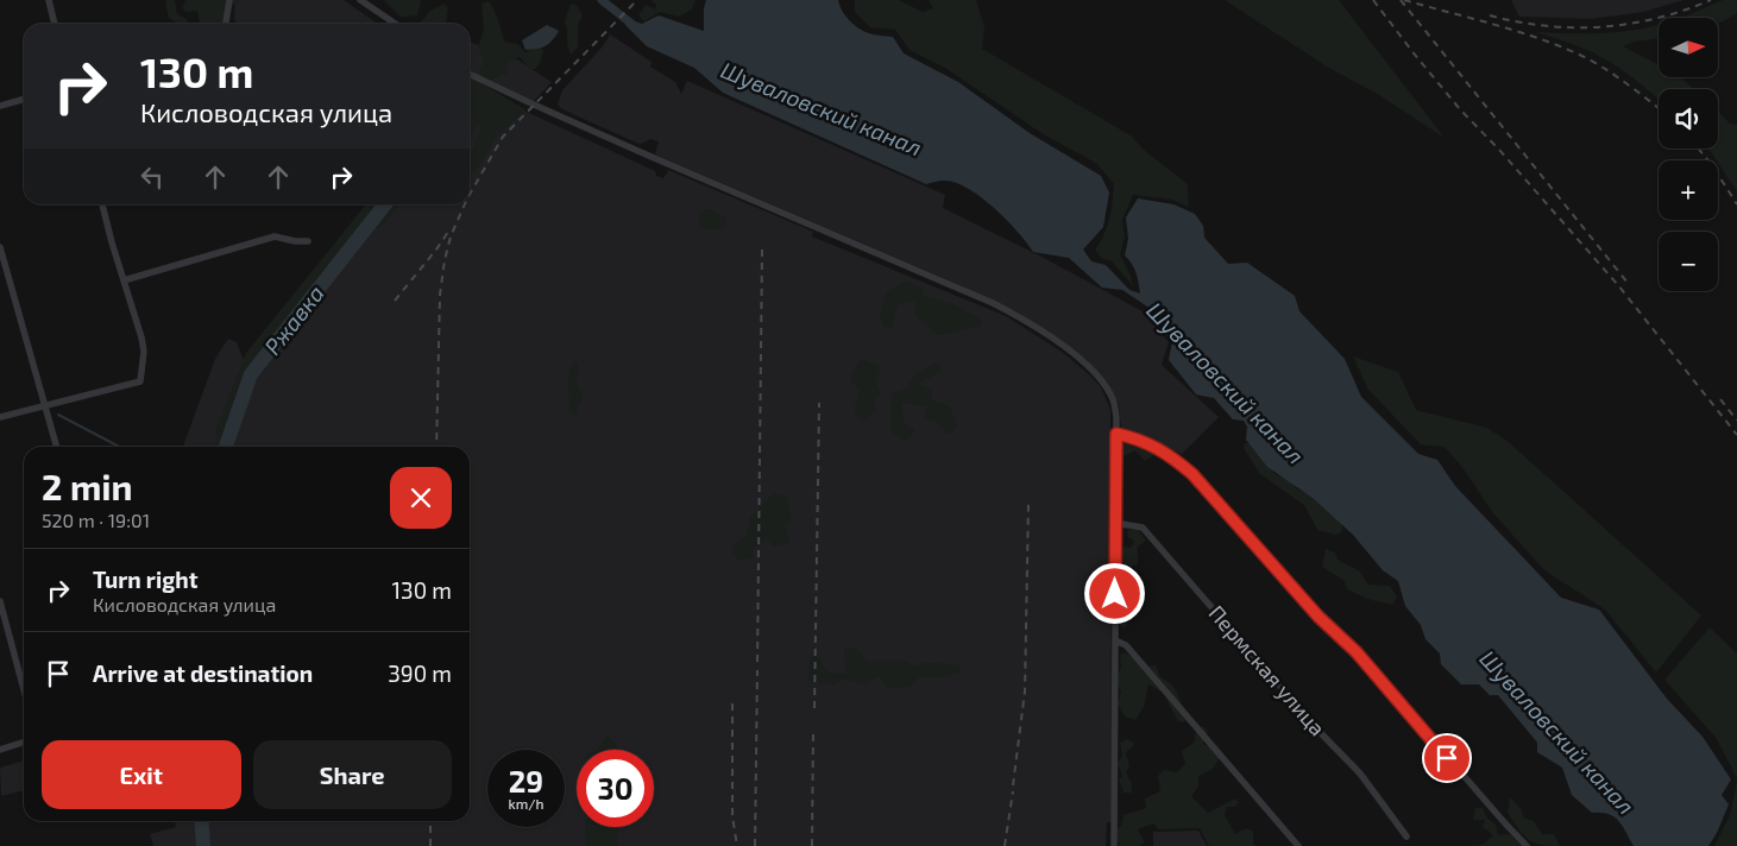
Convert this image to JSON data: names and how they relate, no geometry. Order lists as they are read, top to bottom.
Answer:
{
  "streets": {
    "street": ["Пермская улица"]
  },
  "water": ["Шуваловский канал", "Ржавка"],
  "north": "right",
  "page": {
    "map_buttons": ["+", "−"],
    "turn": ["130 m", "Кисловодская улица"],
    "heading": ["2 min", "520 m · 19:01"],
    "list": [
      {
        "name": "Turn right",
        "note": "Кисловодская улица",
        "value": "130 m"
      },
      {
        "name": "Arrive at destination",
        "value": "390 m"
      }
    ],
    "buttons": ["Exit", "Share"],
    "speed": "29 km/h",
    "limit": "30"
  }
}
